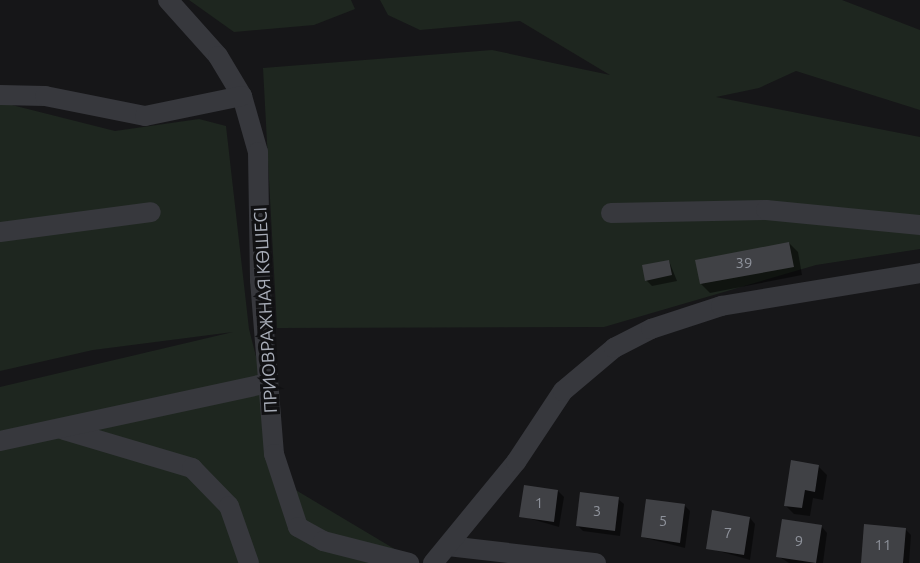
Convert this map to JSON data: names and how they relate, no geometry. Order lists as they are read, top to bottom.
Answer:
{
  "streets": {
    "street": ["ПРИОВРАЖНАЯ КӨШЕСІ"]
  },
  "house_numbers": [
    "39",
    "1",
    "3",
    "5",
    "7",
    "9",
    "11"
  ]
}
